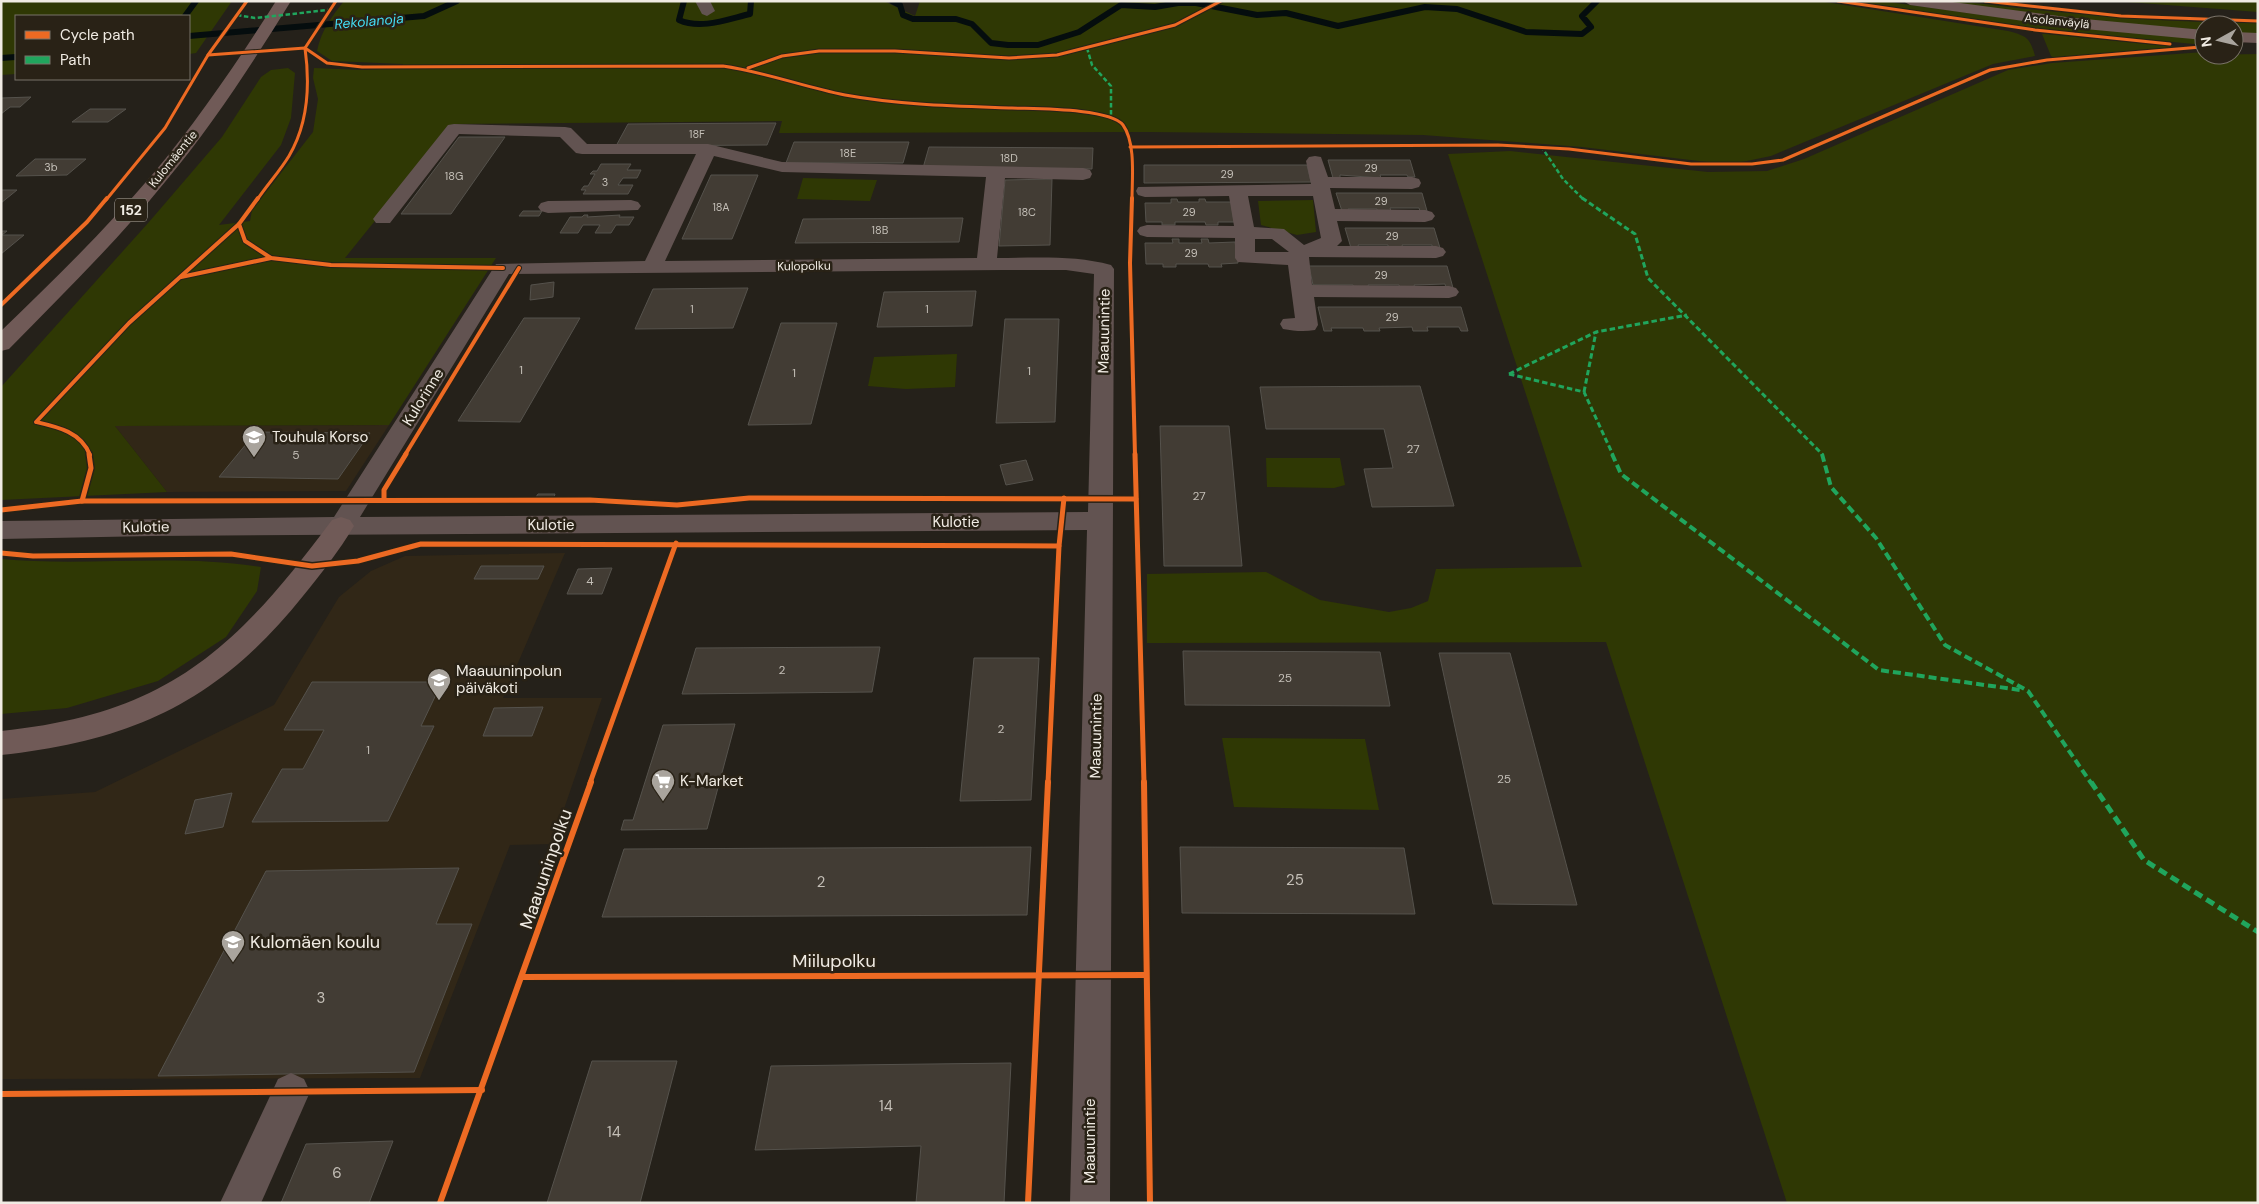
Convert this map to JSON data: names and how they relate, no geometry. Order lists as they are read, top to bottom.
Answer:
{
  "streets": {
    "main road": ["Asolanväylä", "Kulomäentie", "152"],
    "street": [
      "Kulopolku",
      "Maauunintie",
      "Kulorinne",
      "Kulotie"
    ],
    "cycle path": ["Maauuninpolku", "Miilupolku"]
  },
  "crossings": [
    ["Kulopolku", "Maauunintie"],
    ["Kulopolku", "Kulorinne"],
    ["Maauunintie", "Kulotie"],
    ["Kulorinne", "Kulotie"]
  ],
  "water": ["Rekolanoja"],
  "places": {
    "school or university": ["Touhula Korso", "Maauuninpolun päiväkoti", "Kulomäen koulu"],
    "supermarket": ["K-Market"]
  },
  "house_numbers": [
    "18F",
    "18E",
    "18D",
    "3b",
    "29",
    "29",
    "18G",
    "3",
    "29",
    "18A",
    "18C",
    "29",
    "18B",
    "29",
    "29",
    "29",
    "1",
    "1",
    "29",
    "1",
    "1",
    "1",
    "27",
    "5",
    "27",
    "4",
    "2",
    "25",
    "2",
    "1",
    "25",
    "25",
    "2",
    "3",
    "14",
    "14",
    "6"
  ],
  "legend": ["Cycle path", "Path"],
  "north": "left"
}
